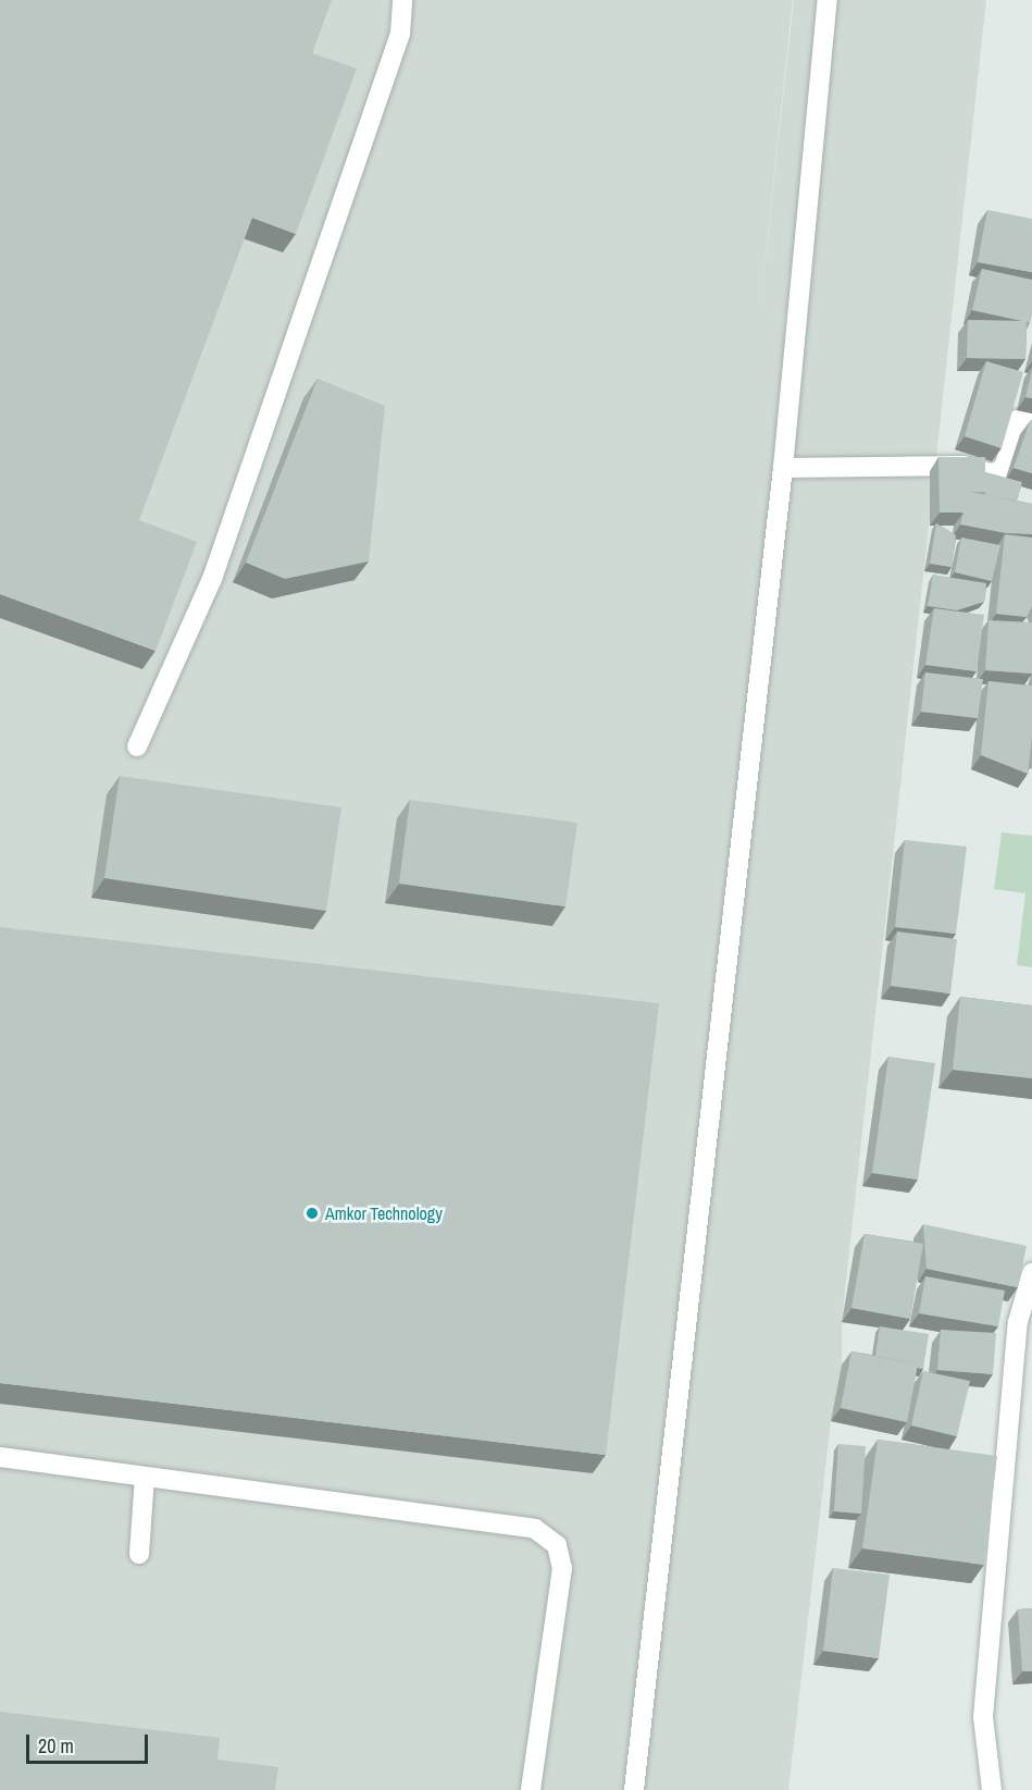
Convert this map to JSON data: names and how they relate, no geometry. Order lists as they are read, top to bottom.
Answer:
{
  "places": ["Amkor Technology"],
  "scale_bar": "20 m"
}
